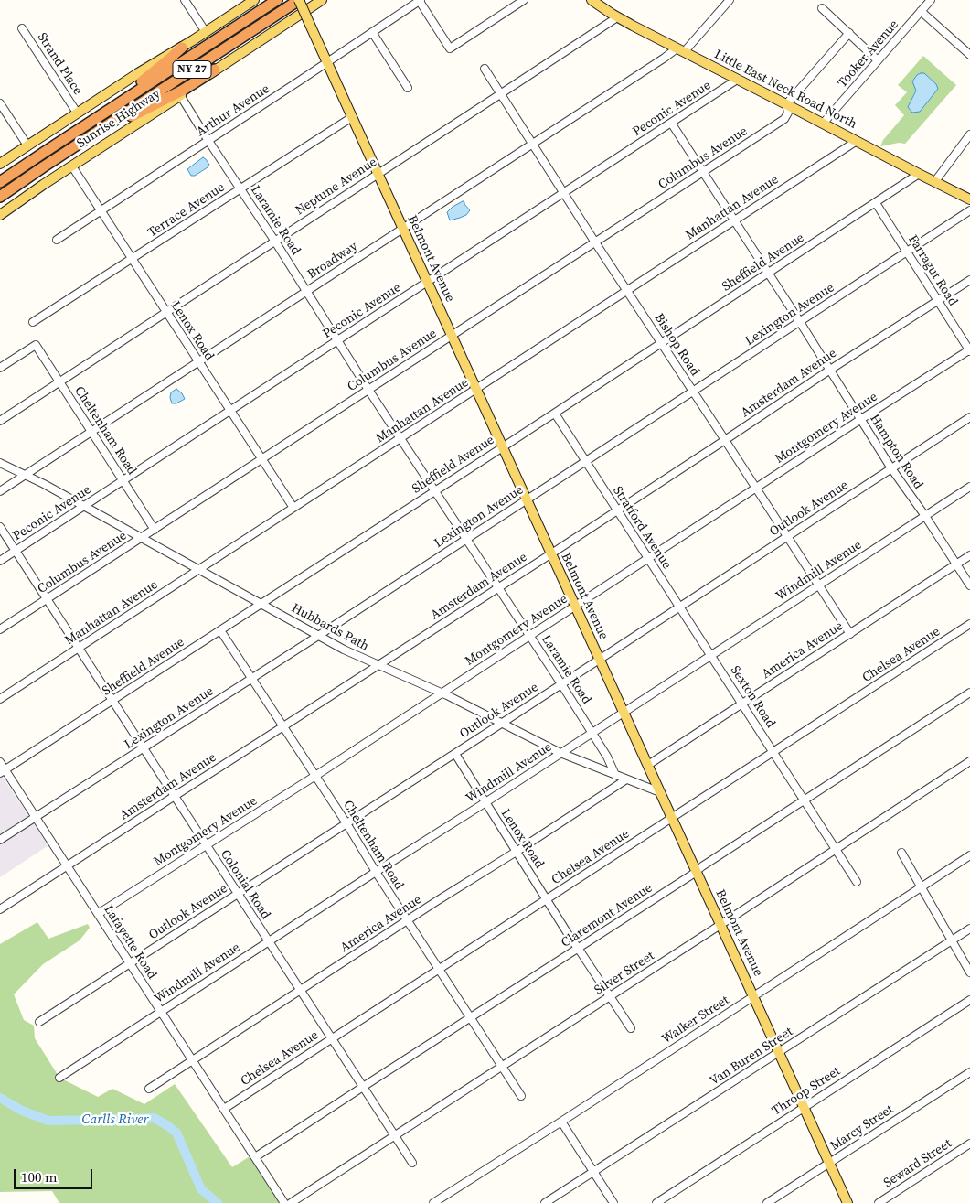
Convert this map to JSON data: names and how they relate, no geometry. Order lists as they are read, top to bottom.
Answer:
{
  "streets": {
    "highway": ["NY 27", "Sunrise Highway"],
    "main road": ["Little East Neck Road North", "Belmont Avenue"],
    "street": [
      "Tooker Avenue",
      "Strand Place",
      "Peconic Avenue",
      "Arthur Avenue",
      "Columbus Avenue",
      "Neptune Avenue",
      "Manhattan Avenue",
      "Terrace Avenue",
      "Laramie Road",
      "Broadway",
      "Sheffield Avenue",
      "Farragut Road",
      "Lexington Avenue",
      "Lenox Road",
      "Bishop Road",
      "Amsterdam Avenue",
      "Montgomery Avenue",
      "Cheltenham Road",
      "Hampton Road",
      "Outlook Avenue",
      "Stratford Avenue",
      "Windmill Avenue",
      "Hubbards Path",
      "America Avenue",
      "Chelsea Avenue",
      "Sexton Road",
      "Colonial Road",
      "Claremont Avenue",
      "Lafayette Road",
      "Silver Street",
      "Walker Street",
      "Van Buren Street",
      "Throop Street",
      "Marcy Street",
      "Seward Street"
    ]
  },
  "crossings": [
    ["Tooker Avenue", "Little East Neck Road North"],
    ["Little East Neck Road North", "Peconic Avenue"],
    ["Little East Neck Road North", "Columbus Avenue"],
    ["Little East Neck Road North", "Neptune Avenue"],
    ["Little East Neck Road North", "Manhattan Avenue"],
    ["Little East Neck Road North", "Broadway"],
    ["Little East Neck Road North", "Sheffield Avenue"],
    ["Peconic Avenue", "Laramie Road"],
    ["Peconic Avenue", "Belmont Avenue"],
    ["Peconic Avenue", "Lenox Road"],
    ["Peconic Avenue", "Bishop Road"],
    ["Peconic Avenue", "Cheltenham Road"],
    ["Peconic Avenue", "Hampton Road"],
    ["Peconic Avenue", "Hubbards Path"],
    ["Peconic Avenue", "Colonial Road"],
    ["Arthur Avenue", "Laramie Road"],
    ["Arthur Avenue", "Belmont Avenue"],
    ["Arthur Avenue", "Lenox Road"],
    ["Sunrise Highway", "Laramie Road"],
    ["Sunrise Highway", "Belmont Avenue"],
    ["Sunrise Highway", "Lenox Road"],
    ["Columbus Avenue", "Laramie Road"],
    ["Columbus Avenue", "Belmont Avenue"],
    ["Columbus Avenue", "Lenox Road"],
    ["Columbus Avenue", "Bishop Road"],
    ["Columbus Avenue", "Cheltenham Road"],
    ["Columbus Avenue", "Hampton Road"],
    ["Columbus Avenue", "Hubbards Path"],
    ["Columbus Avenue", "Colonial Road"],
    ["Neptune Avenue", "Laramie Road"],
    ["Neptune Avenue", "Belmont Avenue"],
    ["Neptune Avenue", "Lenox Road"],
    ["Neptune Avenue", "Bishop Road"],
    ["Neptune Avenue", "Cheltenham Road"],
    ["Manhattan Avenue", "Laramie Road"],
    ["Manhattan Avenue", "Belmont Avenue"],
    ["Manhattan Avenue", "Lenox Road"],
    ["Manhattan Avenue", "Bishop Road"],
    ["Manhattan Avenue", "Hampton Road"],
    ["Manhattan Avenue", "Hubbards Path"],
    ["Manhattan Avenue", "Colonial Road"],
    ["Terrace Avenue", "Laramie Road"],
    ["Terrace Avenue", "Belmont Avenue"],
    ["Terrace Avenue", "Lenox Road"],
    ["Laramie Road", "Broadway"],
    ["Laramie Road", "Sheffield Avenue"],
    ["Laramie Road", "Lexington Avenue"],
    ["Laramie Road", "Amsterdam Avenue"],
    ["Laramie Road", "Montgomery Avenue"],
    ["Laramie Road", "Outlook Avenue"],
    ["Laramie Road", "Windmill Avenue"],
    ["Laramie Road", "Hubbards Path"],
    ["Belmont Avenue", "Broadway"],
    ["Belmont Avenue", "Sheffield Avenue"],
    ["Belmont Avenue", "Lexington Avenue"],
    ["Belmont Avenue", "Amsterdam Avenue"],
    ["Belmont Avenue", "Montgomery Avenue"],
    ["Belmont Avenue", "Outlook Avenue"],
    ["Belmont Avenue", "Windmill Avenue"],
    ["Belmont Avenue", "Hubbards Path"],
    ["Belmont Avenue", "America Avenue"],
    ["Belmont Avenue", "Chelsea Avenue"],
    ["Belmont Avenue", "Claremont Avenue"],
    ["Belmont Avenue", "Silver Street"],
    ["Belmont Avenue", "Walker Street"],
    ["Belmont Avenue", "Van Buren Street"],
    ["Belmont Avenue", "Throop Street"],
    ["Belmont Avenue", "Marcy Street"],
    ["Broadway", "Lenox Road"],
    ["Broadway", "Bishop Road"],
    ["Broadway", "Cheltenham Road"],
    ["Broadway", "Hubbards Path"],
    ["Sheffield Avenue", "Farragut Road"],
    ["Sheffield Avenue", "Bishop Road"],
    ["Sheffield Avenue", "Cheltenham Road"],
    ["Sheffield Avenue", "Hampton Road"],
    ["Sheffield Avenue", "Stratford Avenue"],
    ["Sheffield Avenue", "Hubbards Path"],
    ["Sheffield Avenue", "Colonial Road"],
    ["Sheffield Avenue", "Lafayette Road"],
    ["Farragut Road", "Lexington Avenue"],
    ["Farragut Road", "Amsterdam Avenue"],
    ["Farragut Road", "Montgomery Avenue"],
    ["Lexington Avenue", "Bishop Road"],
    ["Lexington Avenue", "Cheltenham Road"],
    ["Lexington Avenue", "Hampton Road"],
    ["Lexington Avenue", "Stratford Avenue"],
    ["Lexington Avenue", "Hubbards Path"],
    ["Lexington Avenue", "Colonial Road"],
    ["Lexington Avenue", "Lafayette Road"],
    ["Lenox Road", "Outlook Avenue"],
    ["Lenox Road", "Windmill Avenue"],
    ["Lenox Road", "America Avenue"],
    ["Lenox Road", "Chelsea Avenue"],
    ["Lenox Road", "Claremont Avenue"],
    ["Lenox Road", "Silver Street"],
    ["Bishop Road", "Amsterdam Avenue"],
    ["Bishop Road", "Montgomery Avenue"],
    ["Bishop Road", "Outlook Avenue"],
    ["Bishop Road", "Windmill Avenue"],
    ["Bishop Road", "America Avenue"],
    ["Amsterdam Avenue", "Cheltenham Road"],
    ["Amsterdam Avenue", "Hampton Road"],
    ["Amsterdam Avenue", "Stratford Avenue"],
    ["Amsterdam Avenue", "Hubbards Path"],
    ["Amsterdam Avenue", "Colonial Road"],
    ["Amsterdam Avenue", "Lafayette Road"],
    ["Montgomery Avenue", "Cheltenham Road"],
    ["Montgomery Avenue", "Hampton Road"],
    ["Montgomery Avenue", "Stratford Avenue"],
    ["Montgomery Avenue", "Hubbards Path"],
    ["Montgomery Avenue", "Colonial Road"],
    ["Montgomery Avenue", "Lafayette Road"],
    ["Cheltenham Road", "Outlook Avenue"],
    ["Cheltenham Road", "Windmill Avenue"],
    ["Cheltenham Road", "America Avenue"],
    ["Cheltenham Road", "Chelsea Avenue"],
    ["Cheltenham Road", "Claremont Avenue"],
    ["Cheltenham Road", "Silver Street"],
    ["Hampton Road", "Outlook Avenue"],
    ["Hampton Road", "Windmill Avenue"],
    ["Hampton Road", "America Avenue"],
    ["Outlook Avenue", "Stratford Avenue"],
    ["Outlook Avenue", "Hubbards Path"],
    ["Outlook Avenue", "Colonial Road"],
    ["Outlook Avenue", "Lafayette Road"],
    ["Stratford Avenue", "Windmill Avenue"],
    ["Stratford Avenue", "Sexton Road"],
    ["Windmill Avenue", "Hubbards Path"],
    ["Windmill Avenue", "Sexton Road"],
    ["Windmill Avenue", "Colonial Road"],
    ["Windmill Avenue", "Lafayette Road"],
    ["Hubbards Path", "America Avenue"],
    ["America Avenue", "Sexton Road"],
    ["America Avenue", "Colonial Road"],
    ["America Avenue", "Lafayette Road"],
    ["Chelsea Avenue", "Sexton Road"],
    ["Chelsea Avenue", "Colonial Road"],
    ["Chelsea Avenue", "Lafayette Road"],
    ["Colonial Road", "Claremont Avenue"],
    ["Colonial Road", "Silver Street"],
    ["Claremont Avenue", "Lafayette Road"]
  ],
  "water": ["Carlls River"],
  "scale_bar": "100 m"
}
